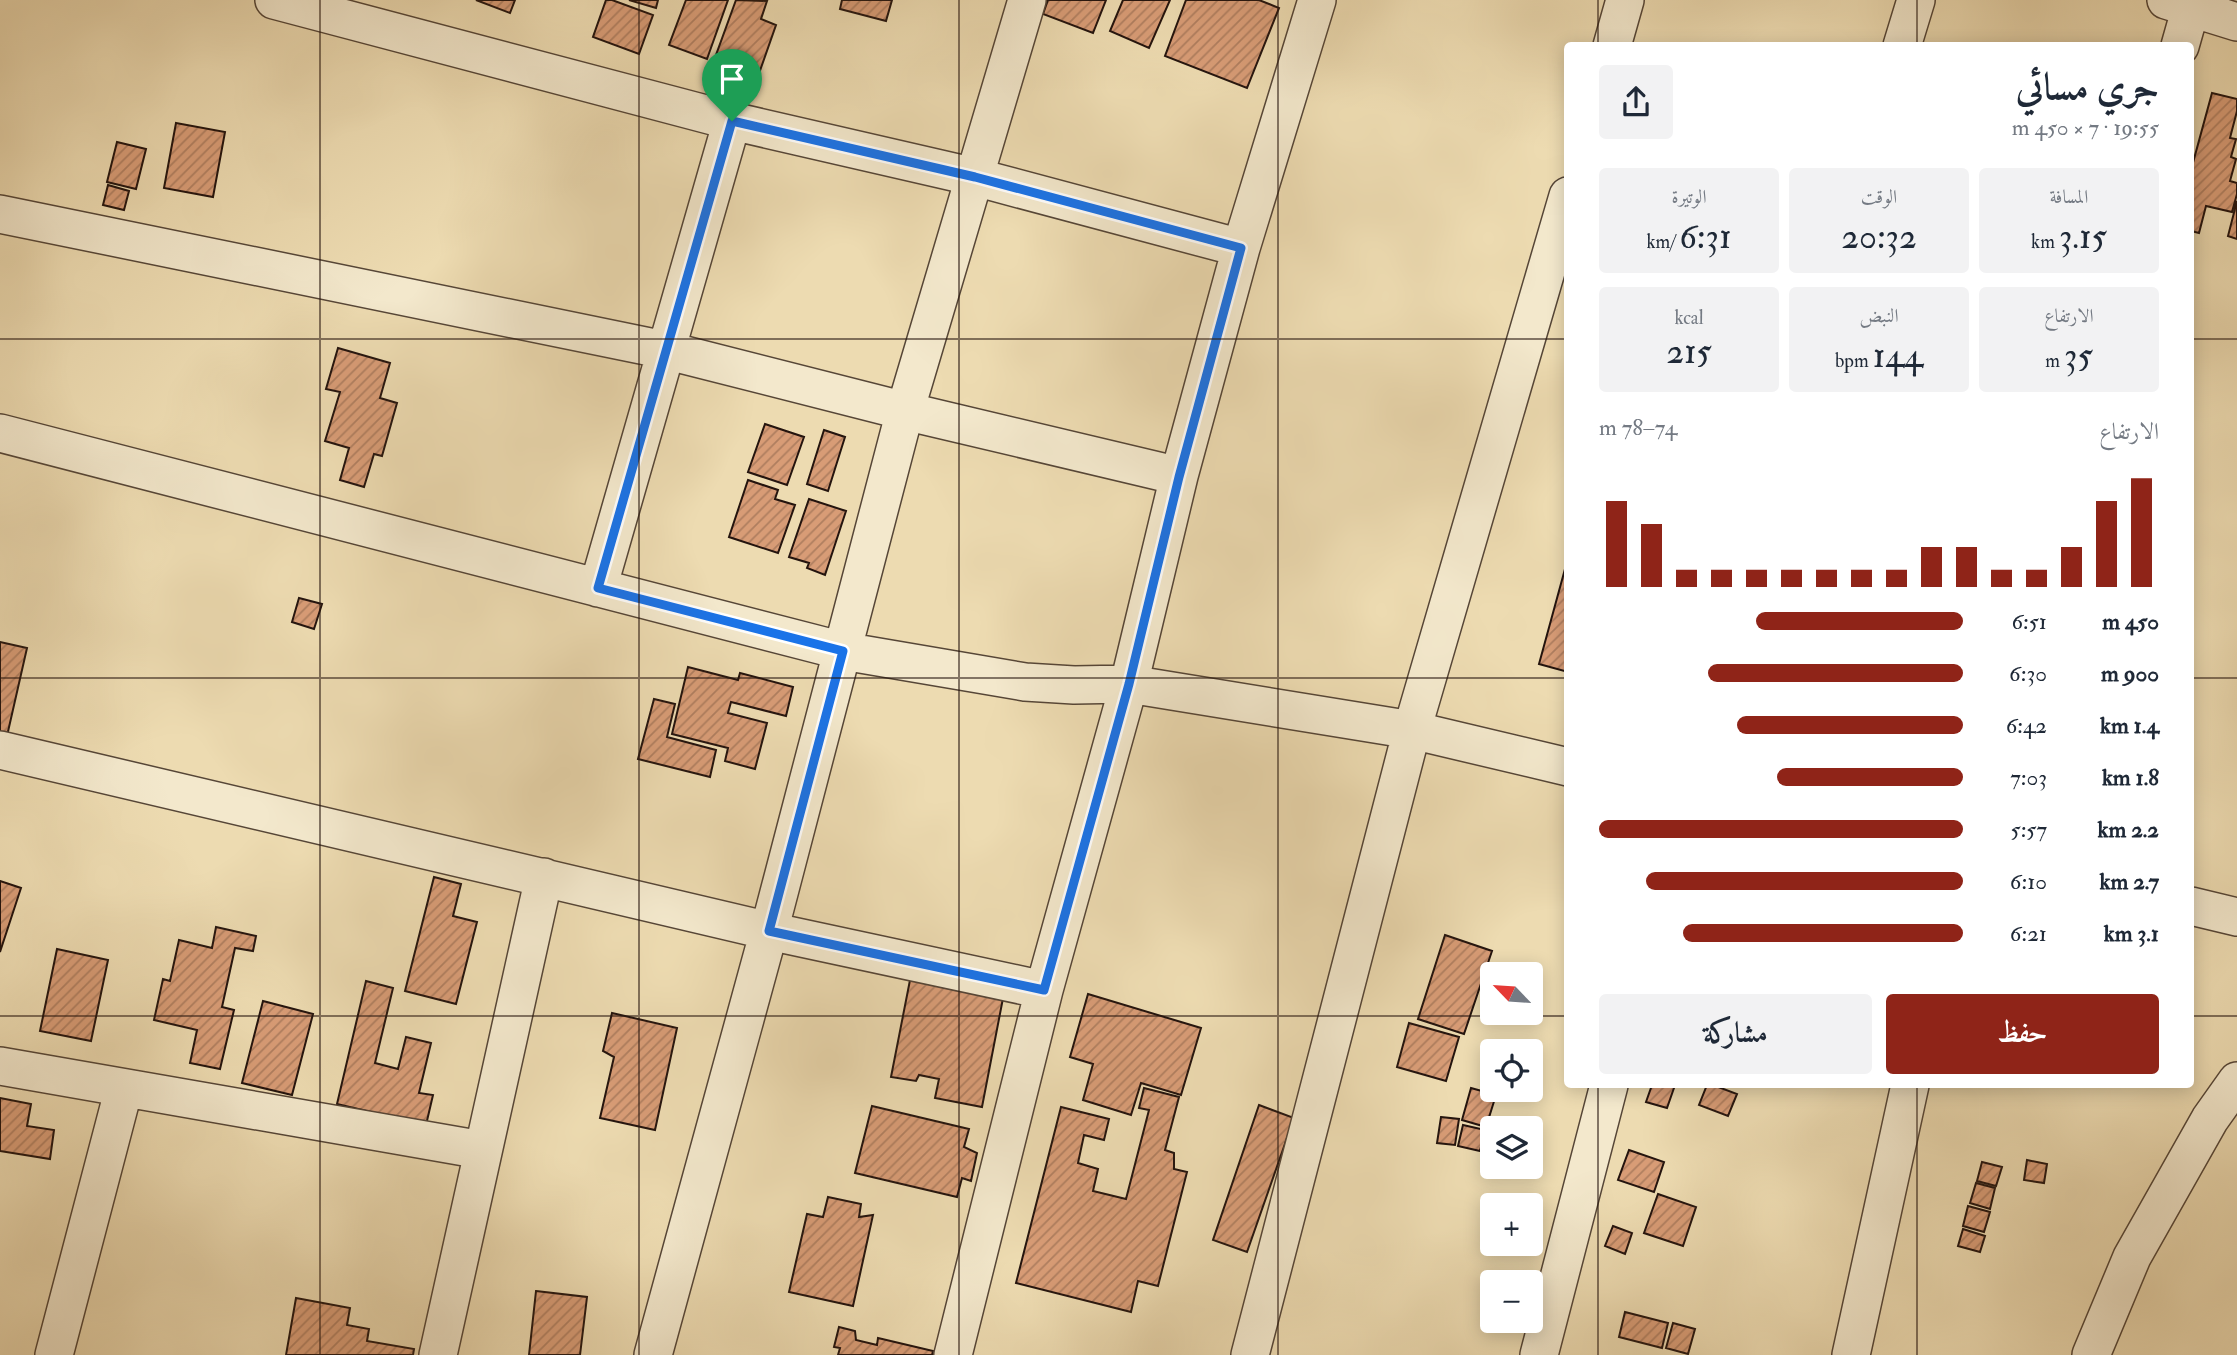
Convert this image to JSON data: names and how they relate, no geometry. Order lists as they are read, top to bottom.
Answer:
{
  "north": "top left",
  "page": {
    "heading": ["جري مسائي", "19:55 · 7 × 450 m"],
    "stats": [
      ["المسافة", "3.15 km"],
      ["الوقت", "20:32"],
      ["الوتيرة", "6:31 /km"],
      ["الارتفاع", "35 m"],
      ["النبض", "144 bpm"],
      ["kcal", "215"]
    ],
    "chart": ["الارتفاع", "74–78 m"],
    "list": [
      {
        "name": "450 m",
        "note": "6:51"
      },
      {
        "name": "900 m",
        "note": "6:30"
      },
      {
        "name": "1.4 km",
        "note": "6:42"
      },
      {
        "name": "1.8 km",
        "note": "7:03"
      },
      {
        "name": "2.2 km",
        "note": "5:57"
      },
      {
        "name": "2.7 km",
        "note": "6:10"
      },
      {
        "name": "3.1 km",
        "note": "6:21"
      }
    ],
    "map_buttons": ["+", "−"],
    "buttons": ["حفظ", "مشاركة"]
  }
}
